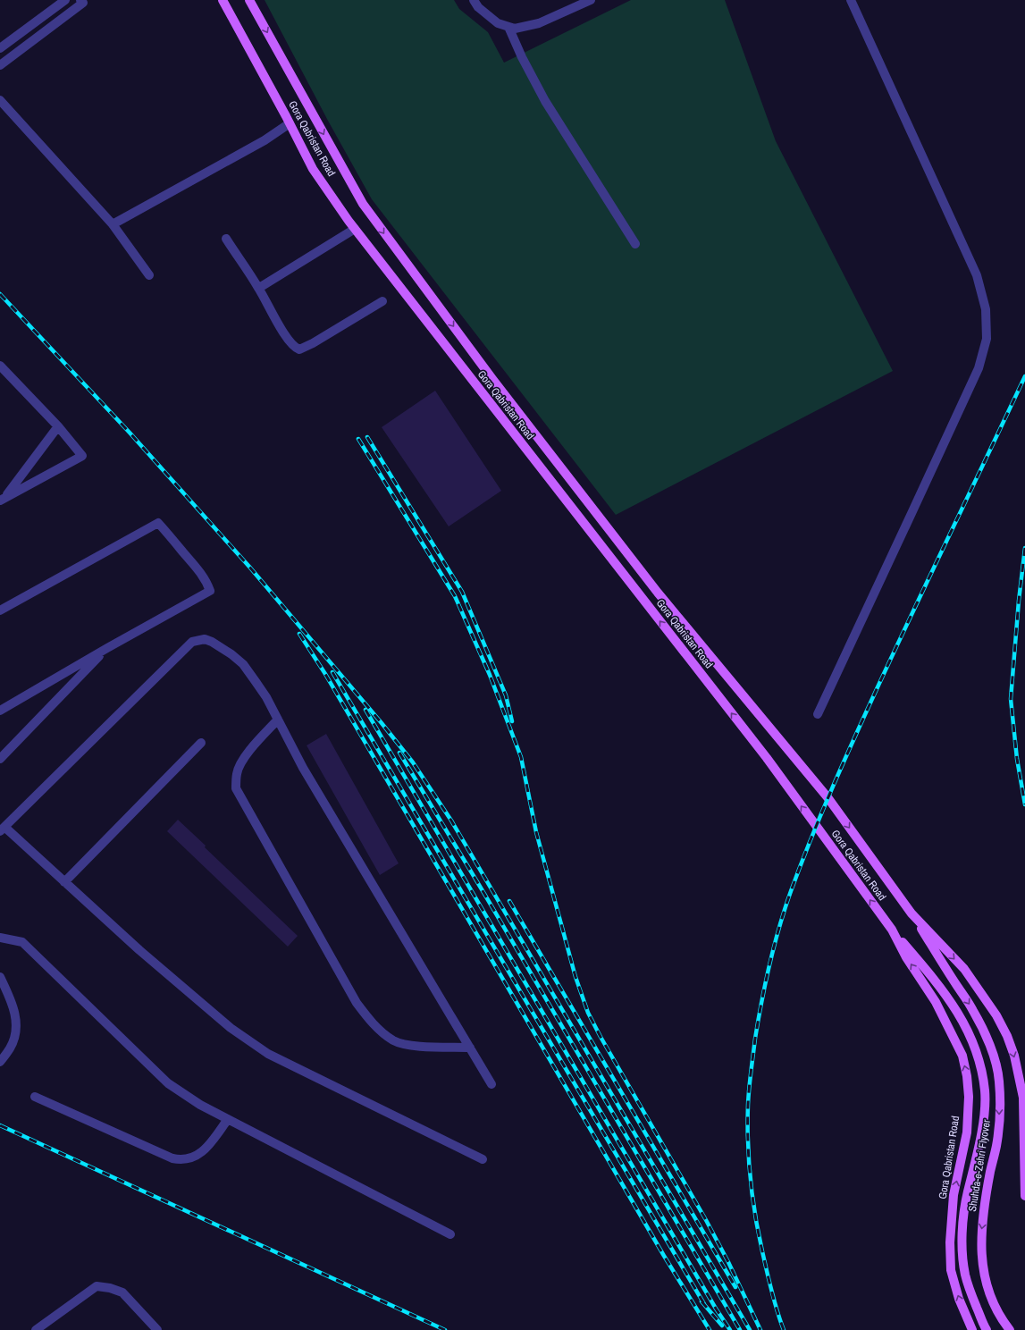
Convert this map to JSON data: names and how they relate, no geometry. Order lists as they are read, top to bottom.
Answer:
{
  "streets": {
    "main road": ["Gora Qabristan Road", "Shuhda-e-Zehri Flyover"]
  },
  "crossings": [
    ["Gora Qabristan Road", "Shuhda-e-Zehri Flyover"]
  ]
}
